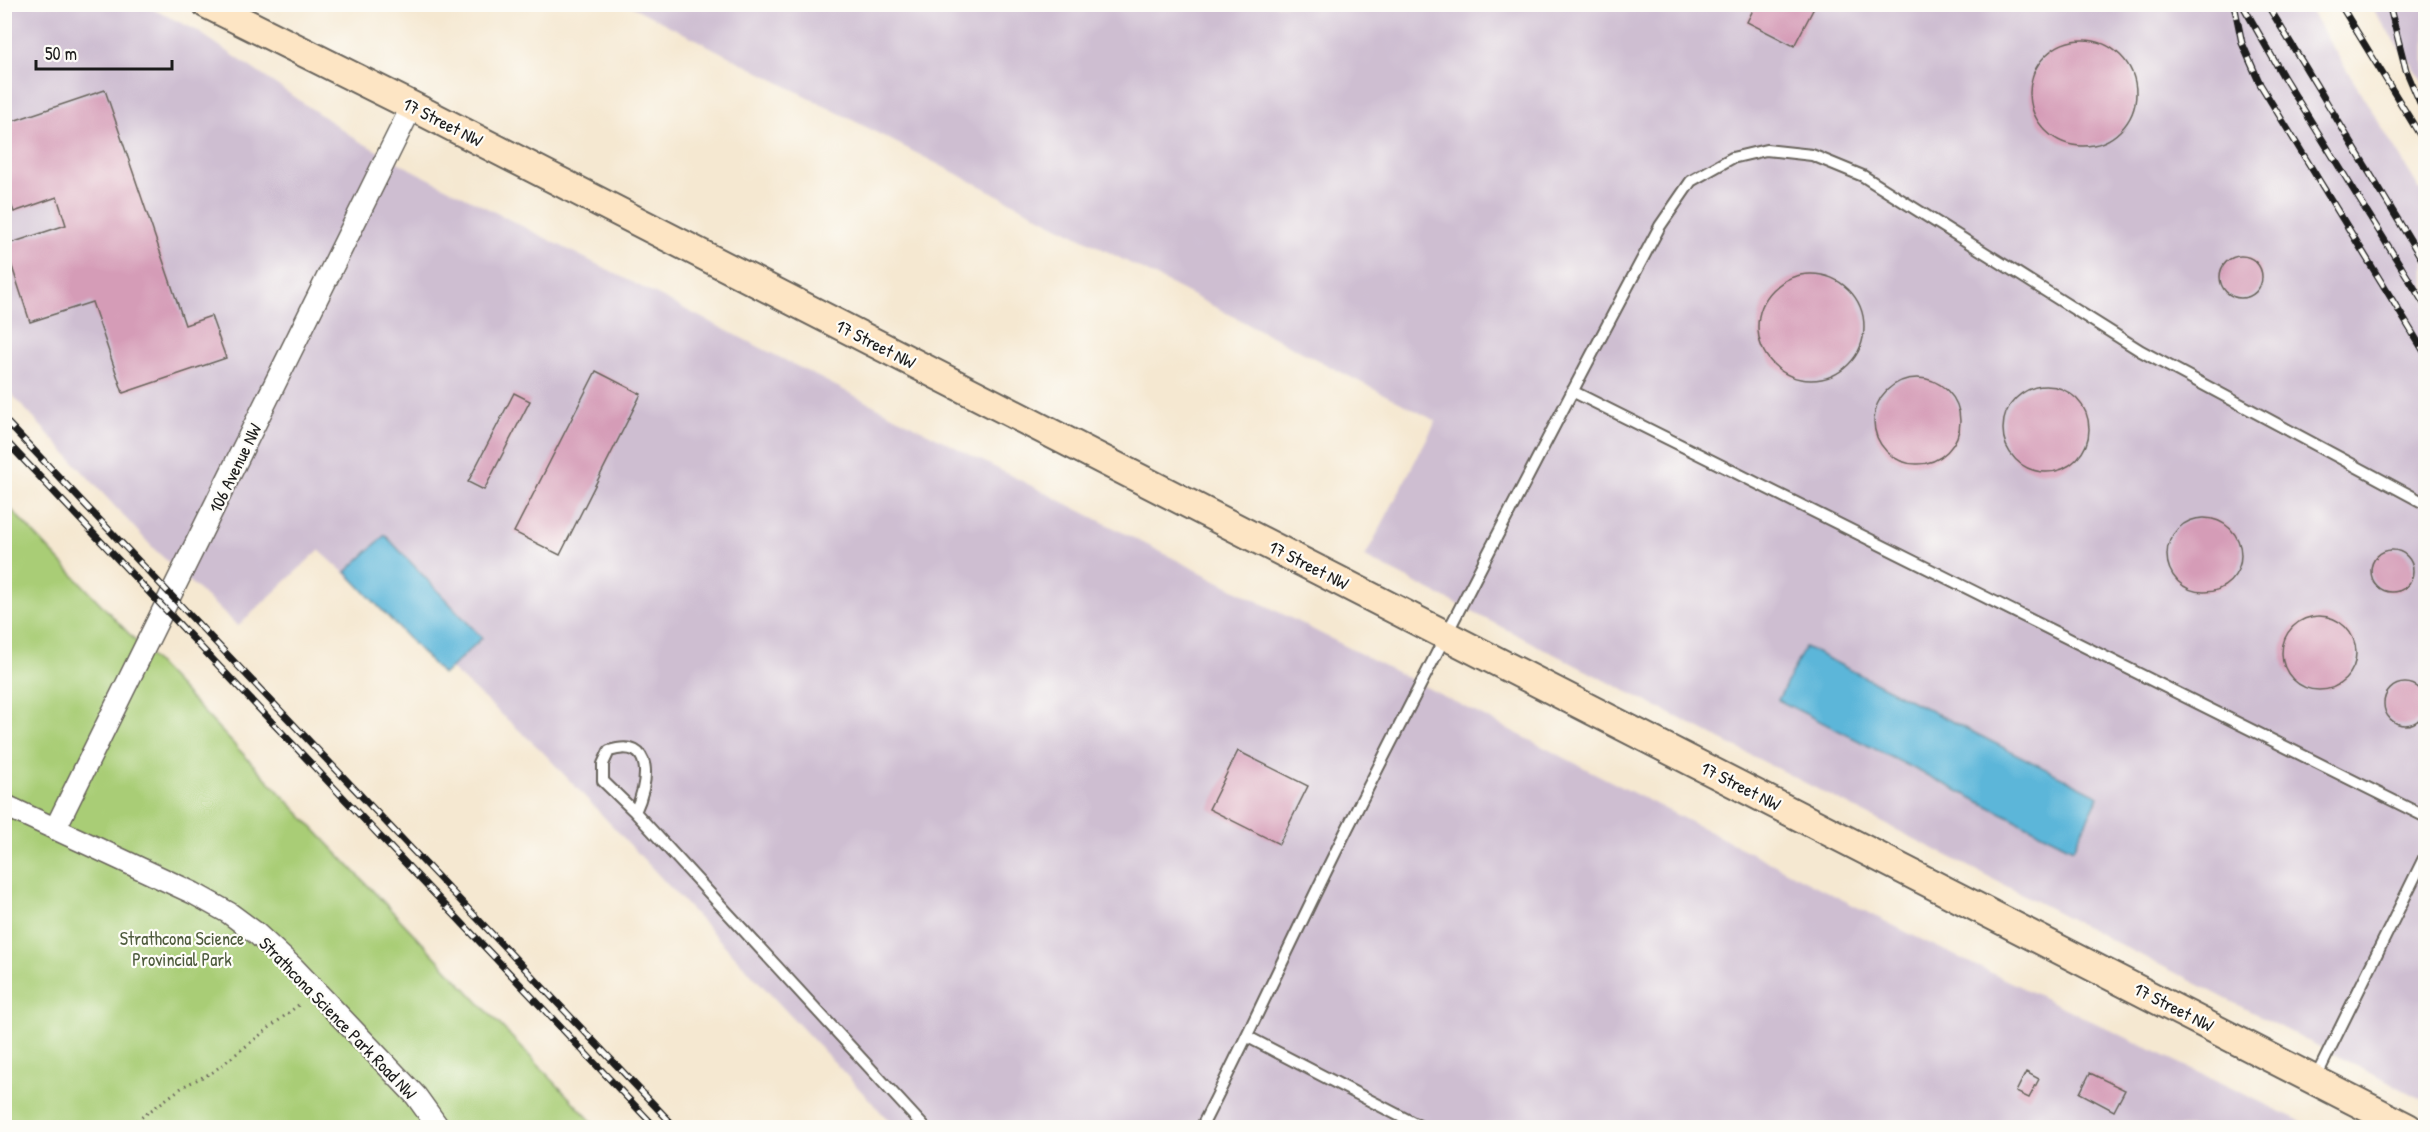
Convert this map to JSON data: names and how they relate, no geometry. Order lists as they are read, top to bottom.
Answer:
{
  "streets": {
    "main road": ["17 Street NW"],
    "street": ["106 Avenue NW", "Strathcona Science Park Road NW"]
  },
  "crossings": [
    ["17 Street NW", "106 Avenue NW"],
    ["106 Avenue NW", "Strathcona Science Park Road NW"]
  ],
  "parks": ["Strathcona Science Provincial Park"],
  "scale_bar": "50 m"
}
